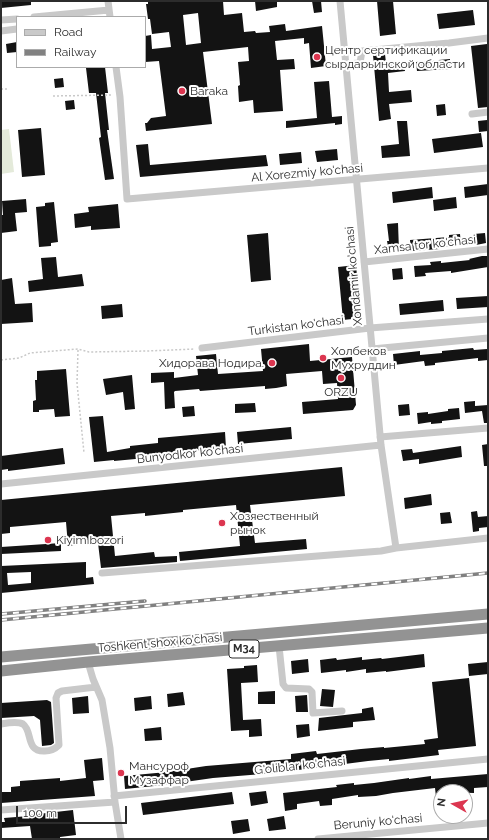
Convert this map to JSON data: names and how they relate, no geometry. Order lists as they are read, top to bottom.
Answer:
{
  "streets": {
    "highway": ["Toshkent shox ko'chasi", "M34"],
    "street": [
      "Al Xorezmiy ko'chasi",
      "Xamsa tor ko'chasi",
      "Xondamir ko'chasi",
      "Turkistan ko'chasi",
      "Bunyodkor ko'chasi",
      "G'oliblar ko'chasi",
      "Beruniy ko'chasi"
    ]
  },
  "crossings": [
    ["Al Xorezmiy ko'chasi", "Xondamir ko'chasi"],
    ["Xamsa tor ko'chasi", "Xondamir ko'chasi"],
    ["Xondamir ko'chasi", "Turkistan ko'chasi"],
    ["Xondamir ko'chasi", "Bunyodkor ko'chasi"]
  ],
  "places": [
    "Центр сертификации сырдарьинской области",
    "Baraka",
    "Холбеков Мухруддин",
    "Хидорава Нодира.",
    "ORZU",
    "Хозяественный рынок",
    "Kiyim bozori",
    "Мансуроф Музаффар"
  ],
  "legend": ["Road", "Railway"],
  "scale_bar": "100 m",
  "north": "left"
}
